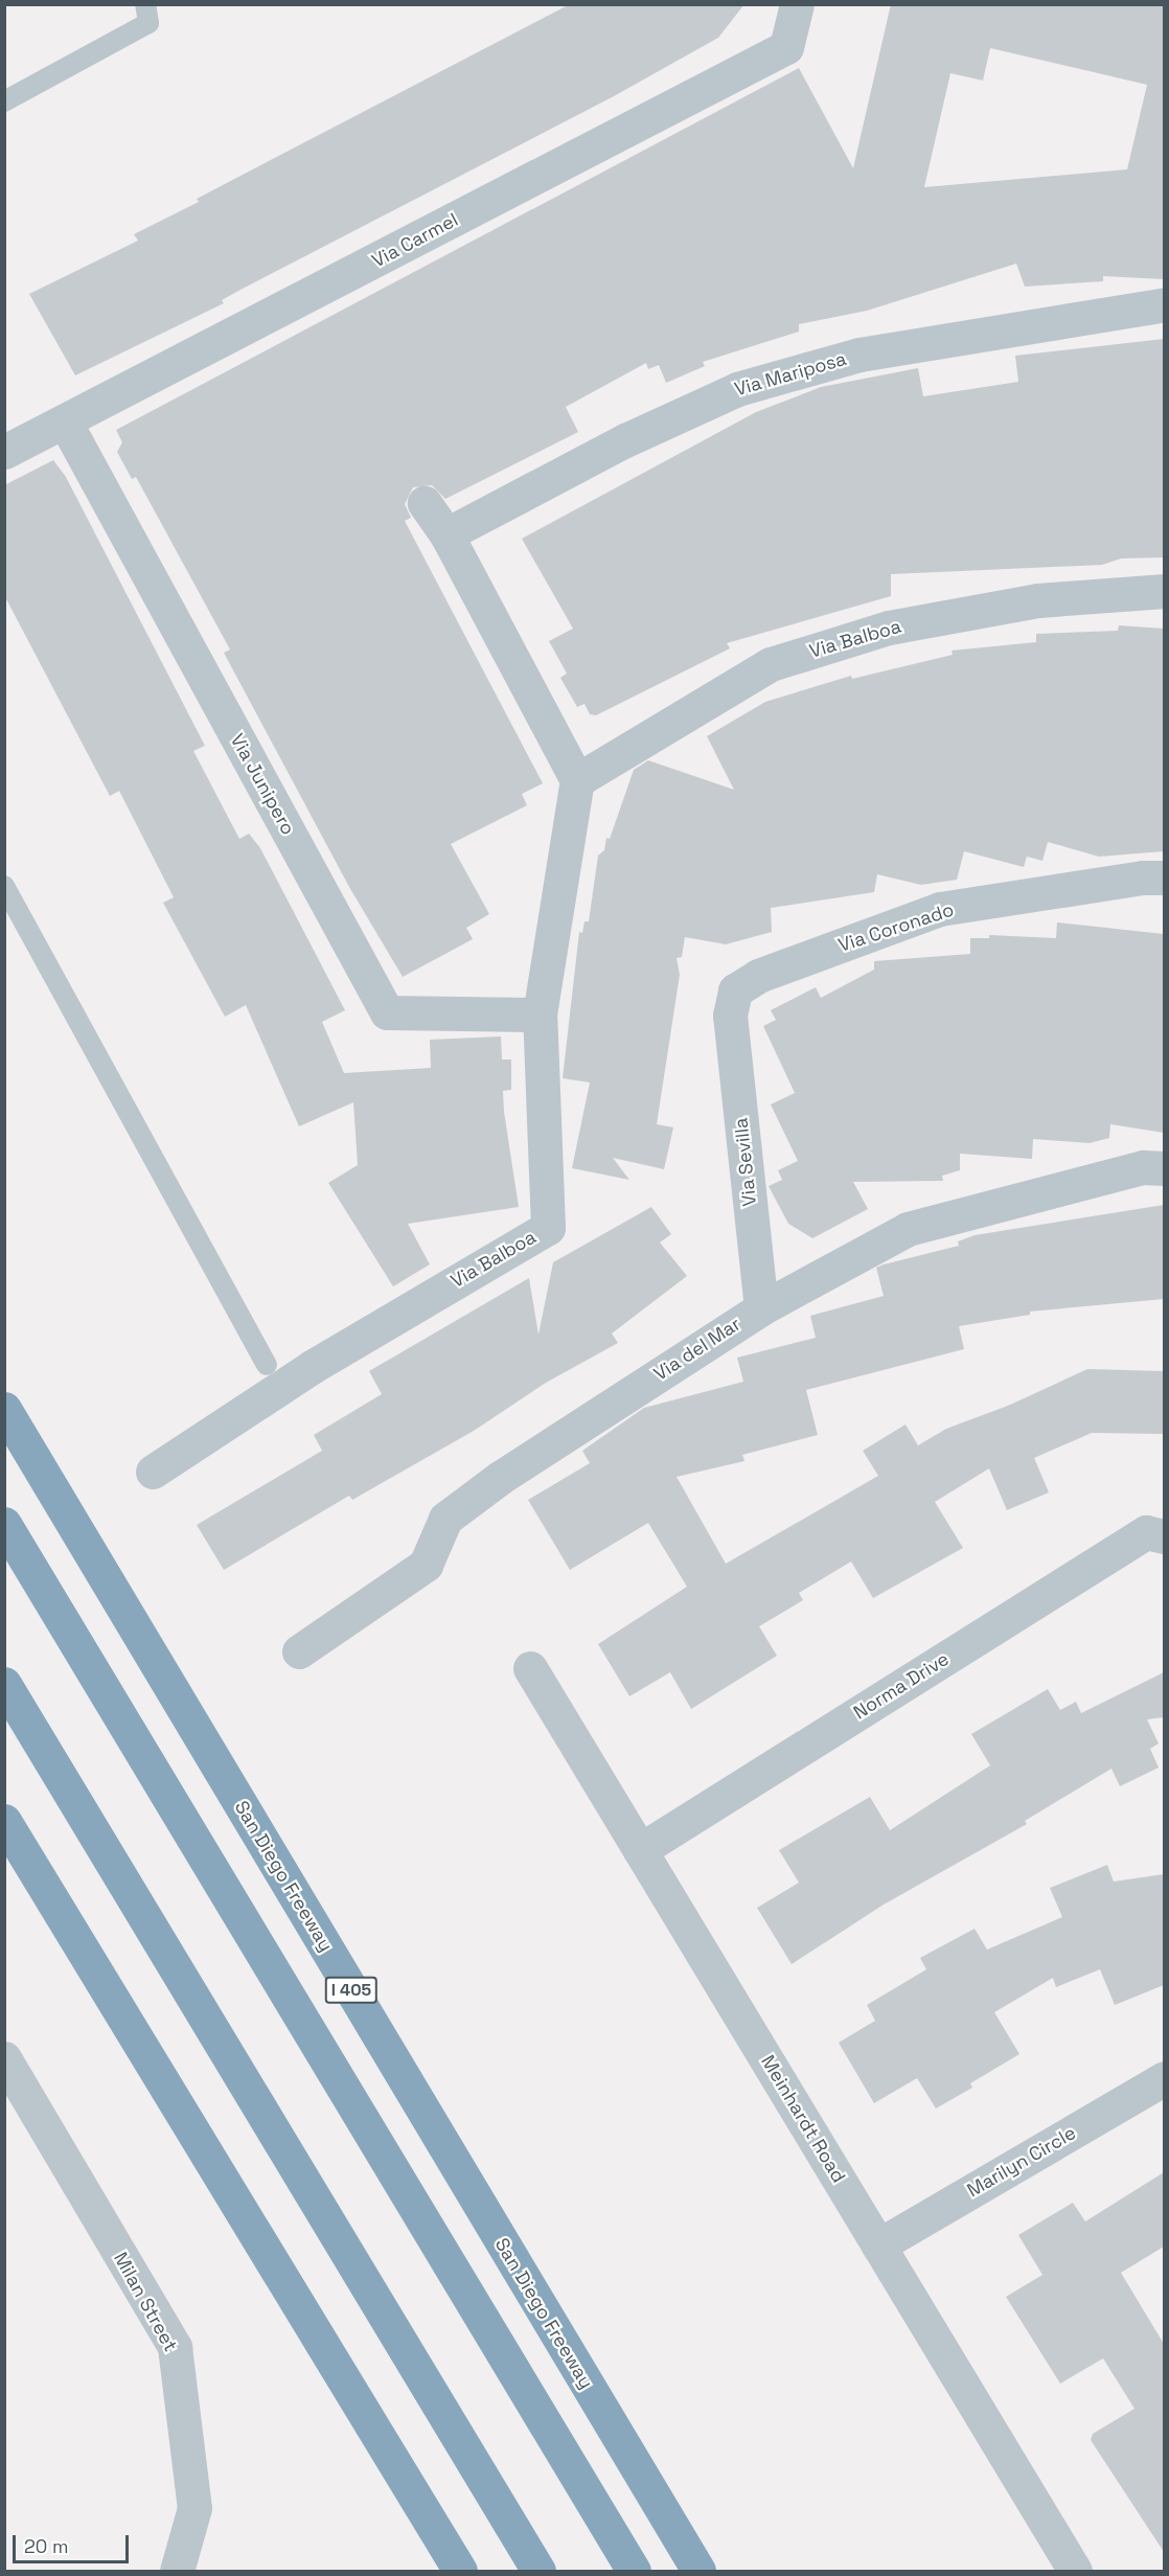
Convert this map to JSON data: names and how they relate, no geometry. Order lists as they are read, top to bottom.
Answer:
{
  "streets": {
    "highway": ["San Diego Freeway", "I 405"],
    "street": [
      "Via Carmel",
      "Via Mariposa",
      "Via Balboa",
      "Via Junipero",
      "Via Coronado",
      "Via Sevilla",
      "Via del Mar",
      "Norma Drive",
      "Meinhardt Road",
      "Marilyn Circle",
      "Milan Street"
    ]
  },
  "crossings": [
    ["Via Carmel", "Via Junipero"],
    ["Via Balboa", "Via Junipero"],
    ["Via Coronado", "Via Sevilla"],
    ["Via Sevilla", "Via del Mar"],
    ["Norma Drive", "Meinhardt Road"],
    ["Meinhardt Road", "Marilyn Circle"]
  ],
  "scale_bar": "20 m"
}
